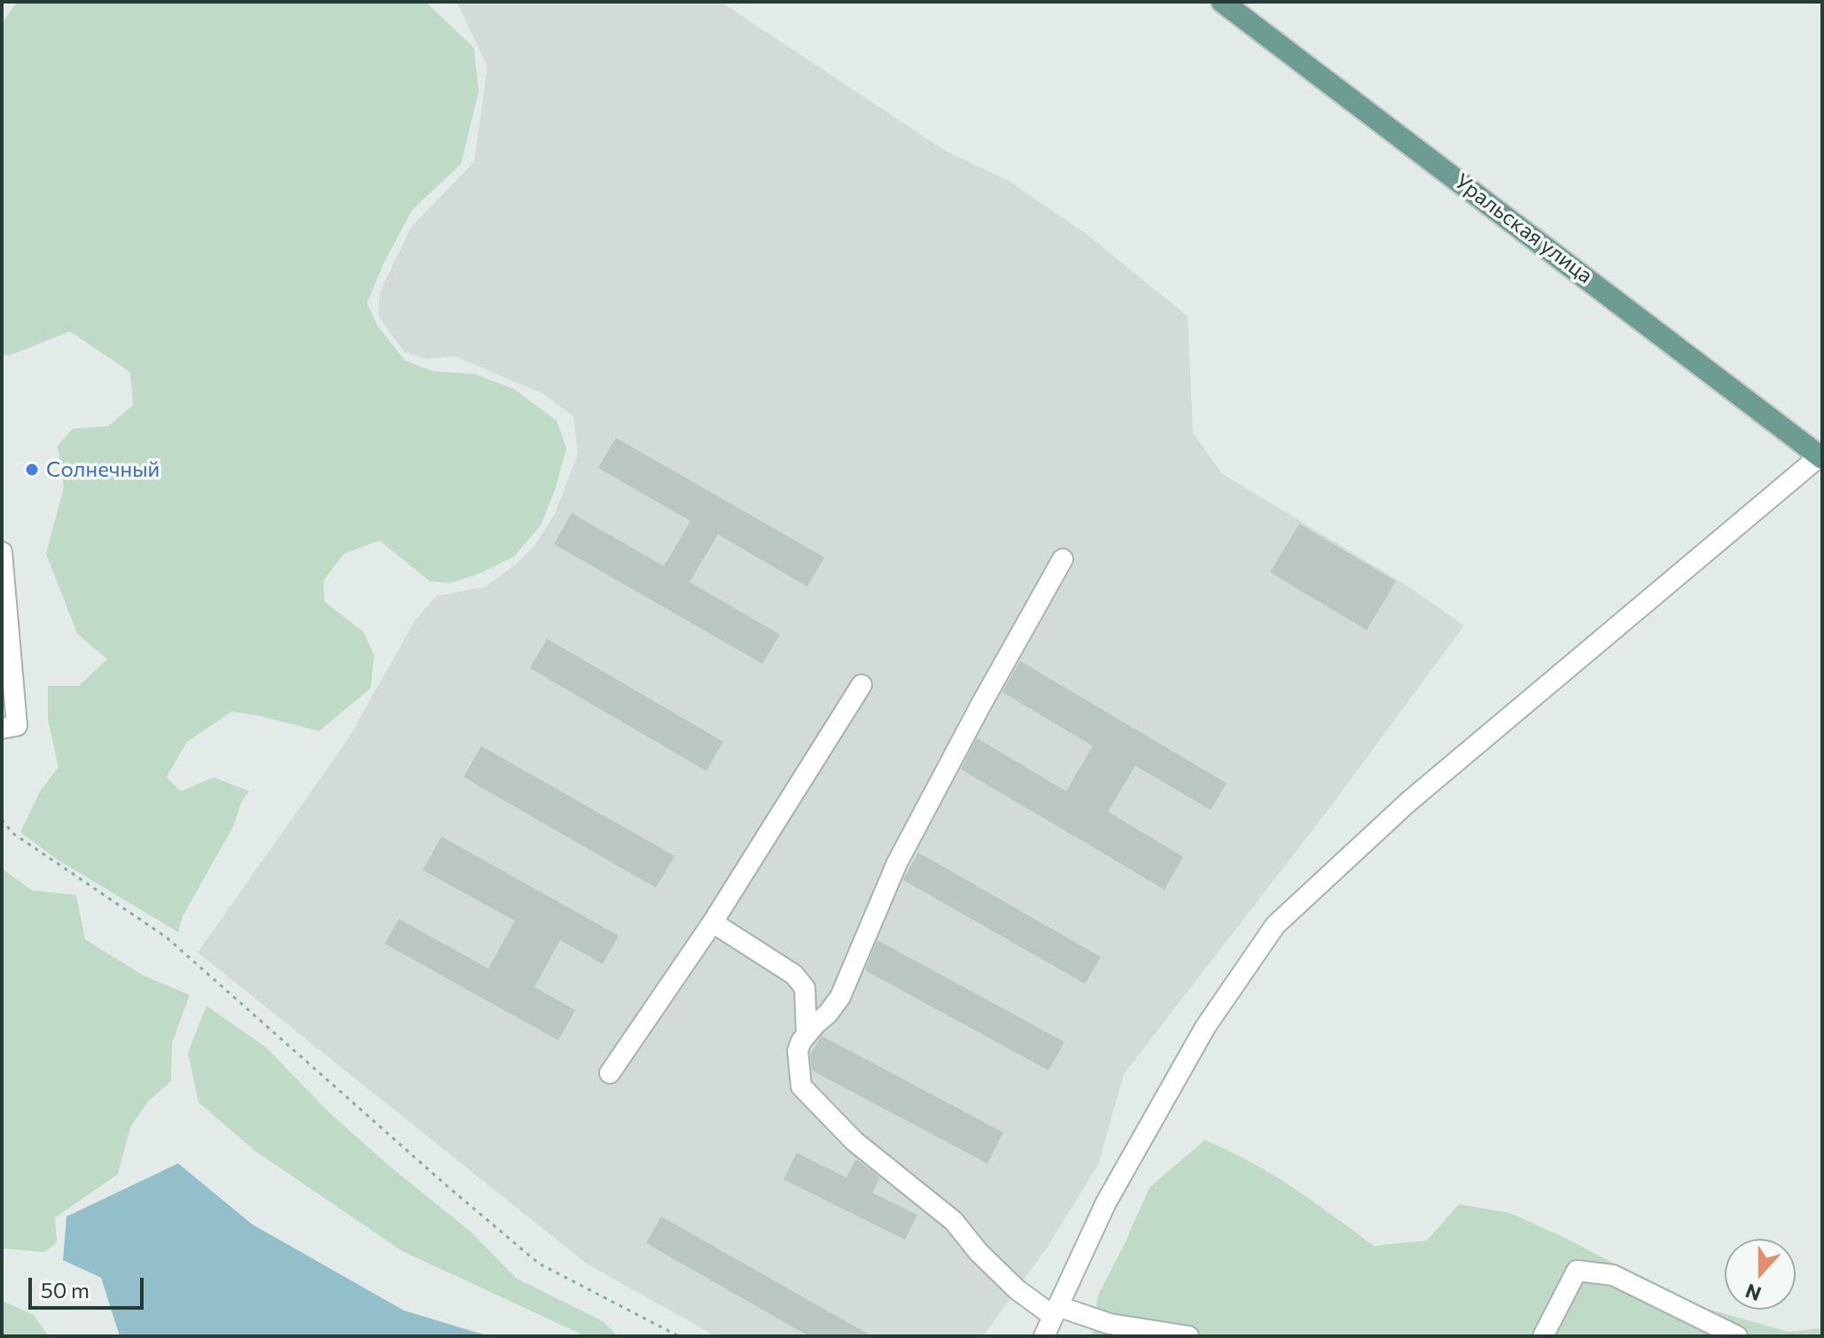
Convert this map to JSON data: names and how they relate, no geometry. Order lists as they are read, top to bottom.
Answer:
{
  "streets": {
    "main road": ["Уральская улица"]
  },
  "places": ["Солнечный"],
  "scale_bar": "50 m",
  "north": "bottom"
}
